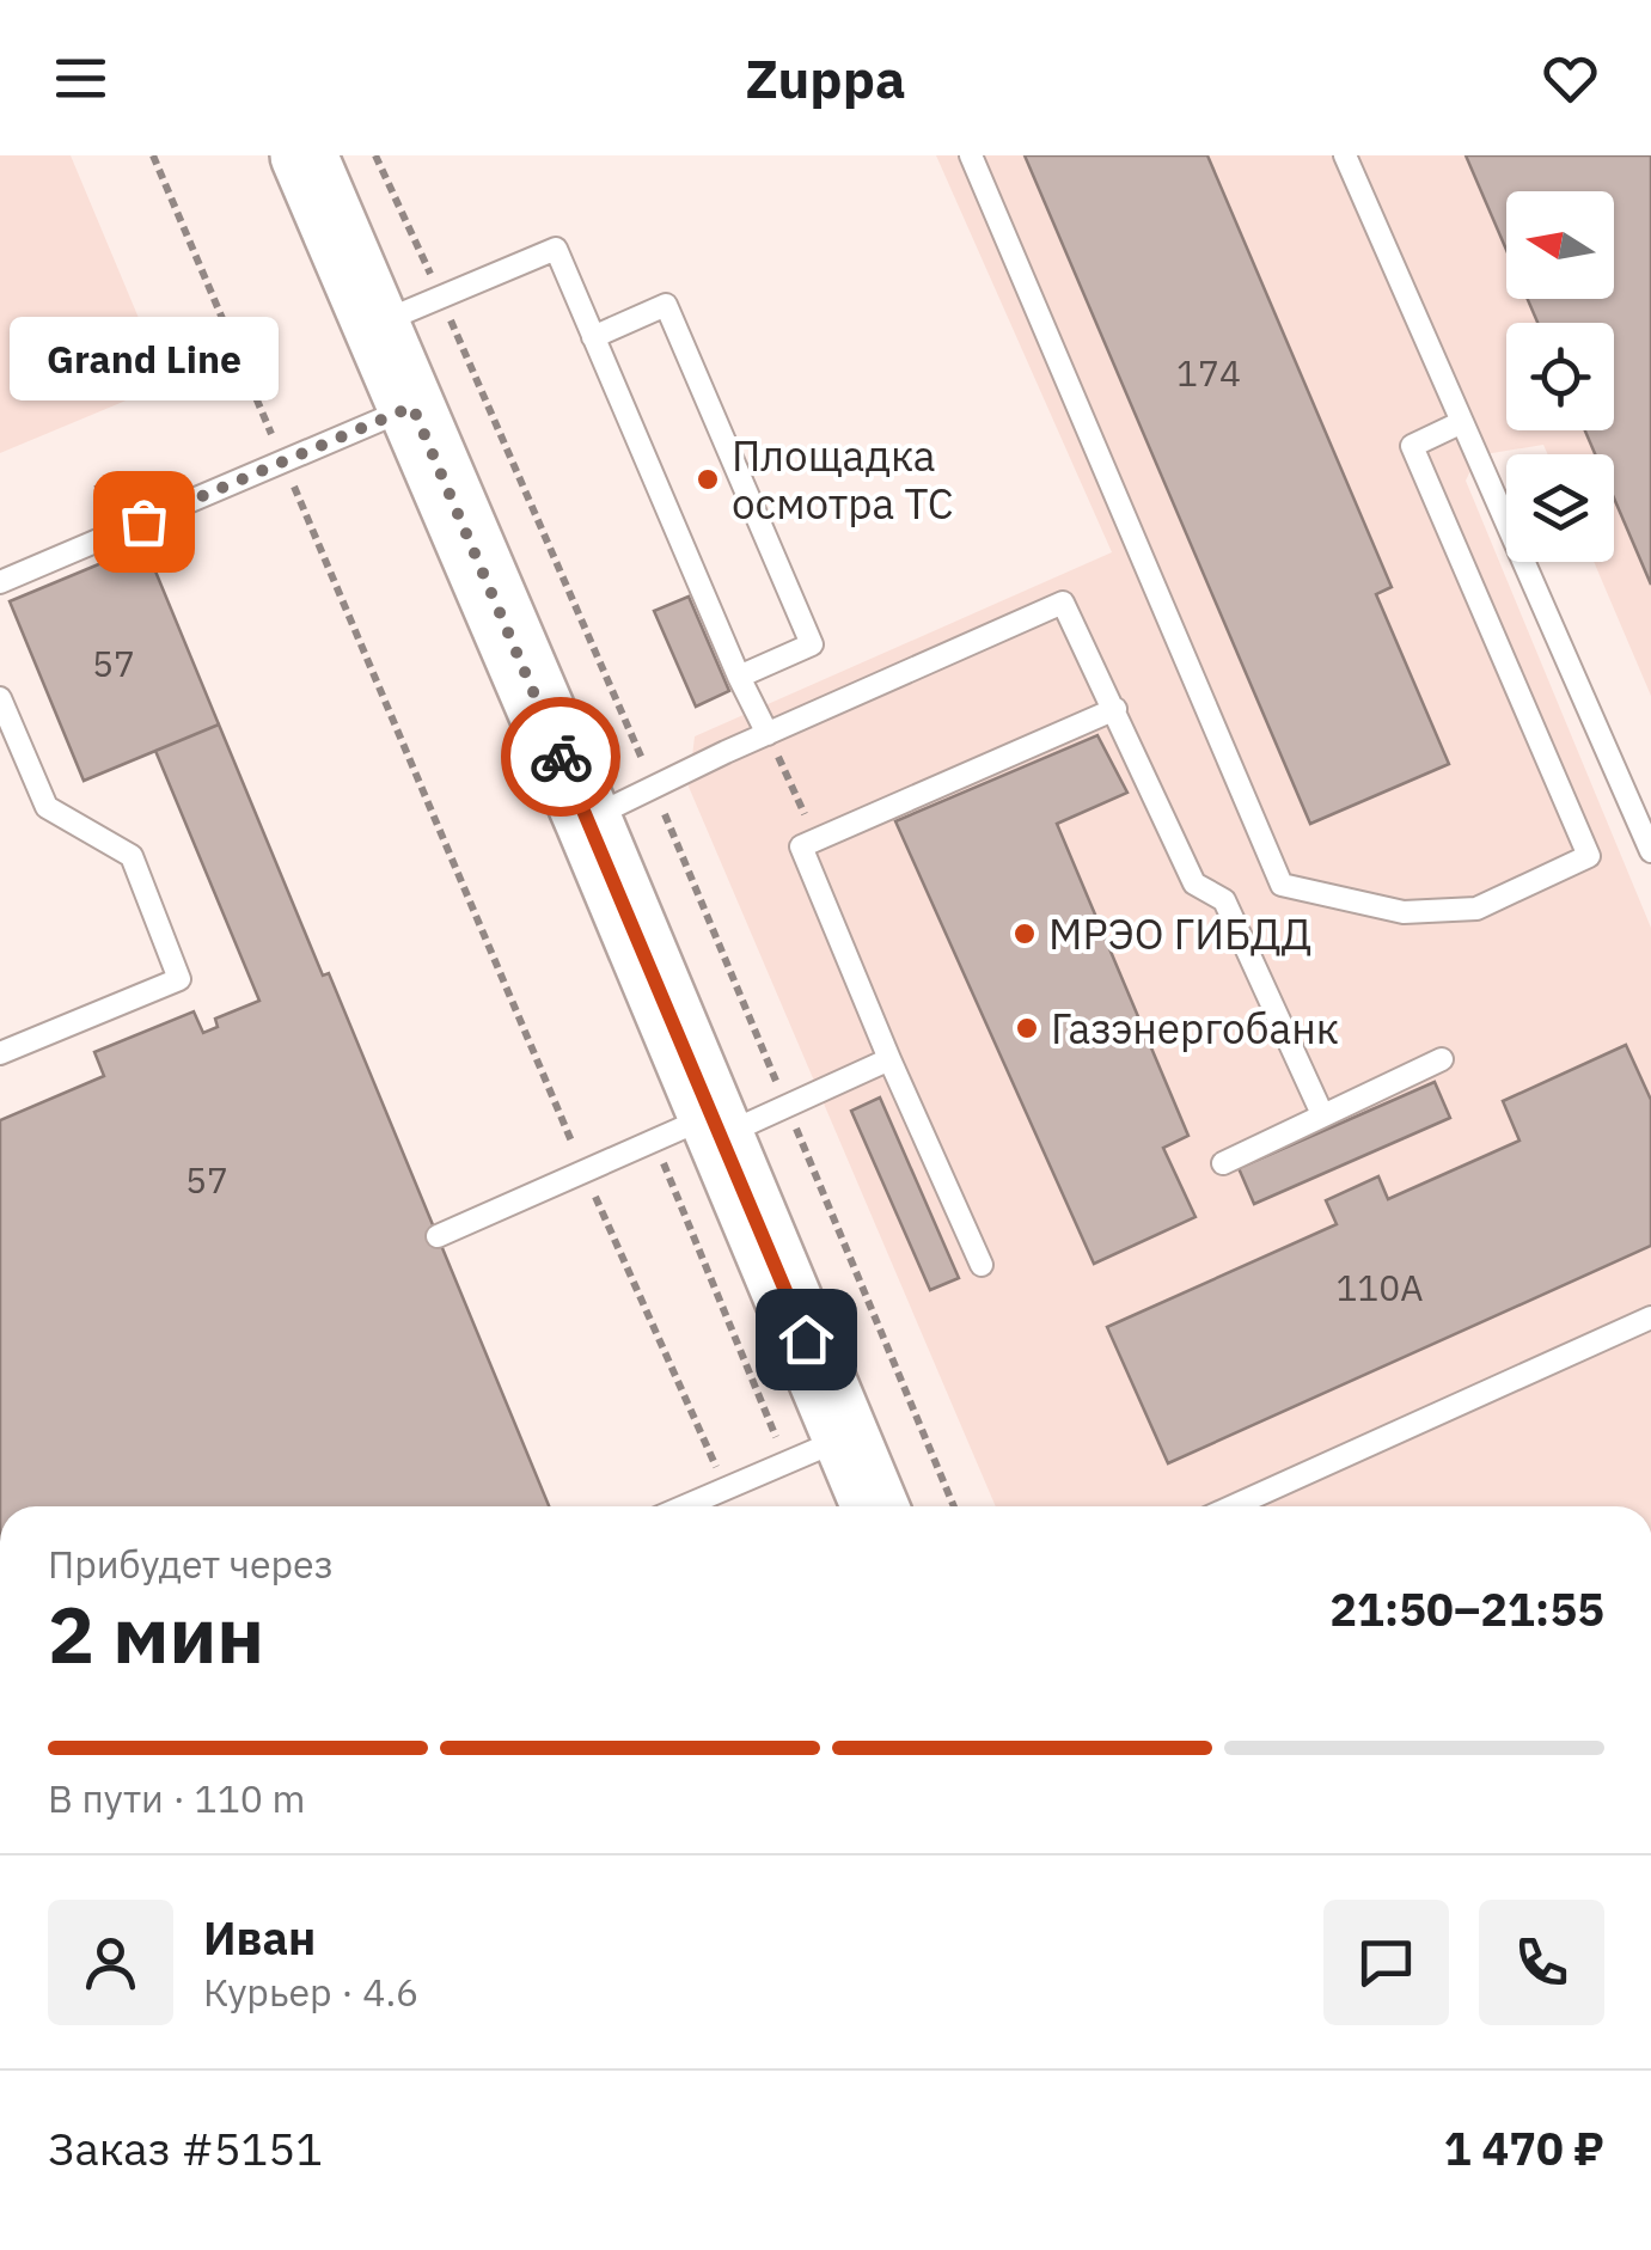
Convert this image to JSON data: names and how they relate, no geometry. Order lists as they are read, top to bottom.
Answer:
{
  "places": [
    "Площадка осмотра ТС",
    "Grand Line",
    "МРЭО ГИБДД",
    "Газэнергобанк"
  ],
  "house_numbers": [
    "174",
    "57",
    "57",
    "110А"
  ],
  "north": "left",
  "page": {
    "header": "Zuppa",
    "bubble": "Grand Line",
    "heading": ["2 мин", "Прибудет через", "21:50–21:55"],
    "panel": [
      "Иван",
      "Курьер · 4.6",
      "Заказ #5151",
      "1 470 ₽"
    ],
    "bar": "В пути · 110 m"
  }
}
